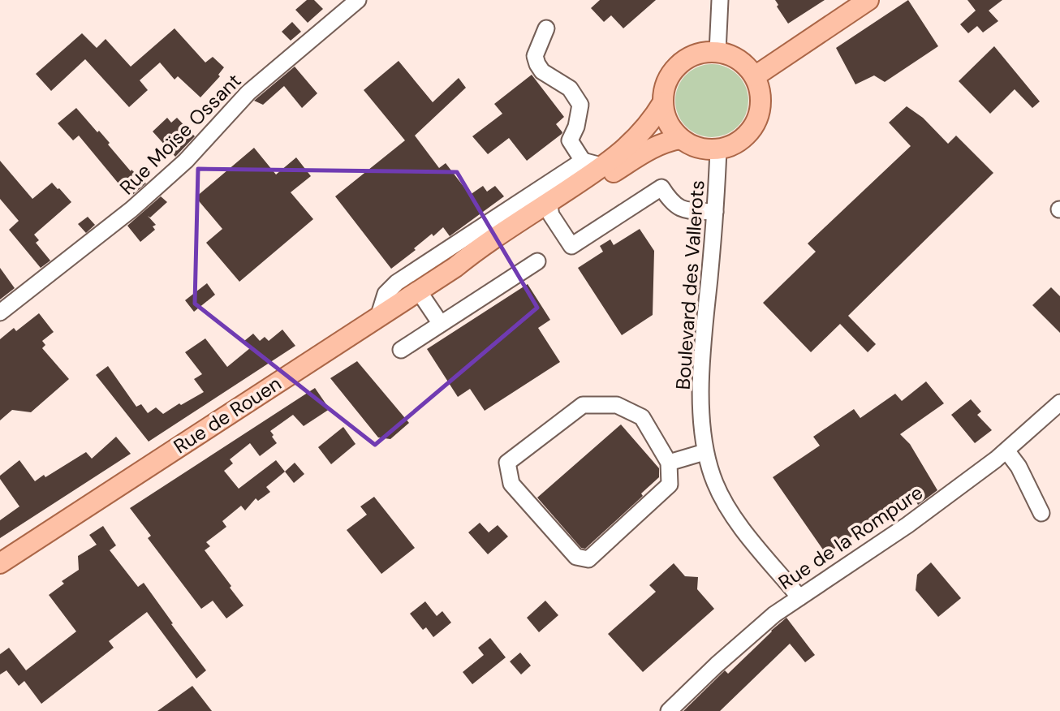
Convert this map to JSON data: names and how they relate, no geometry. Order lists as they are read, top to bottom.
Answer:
{
  "streets": {
    "main road": ["Rue de Rouen"],
    "street": ["Rue Moïse Ossant", "Boulevard des Vallerots", "Rue de la Rompure"]
  },
  "crossings": [
    ["Boulevard des Vallerots", "Rue de Rouen"],
    ["Boulevard des Vallerots", "Rue de la Rompure"]
  ]
}
